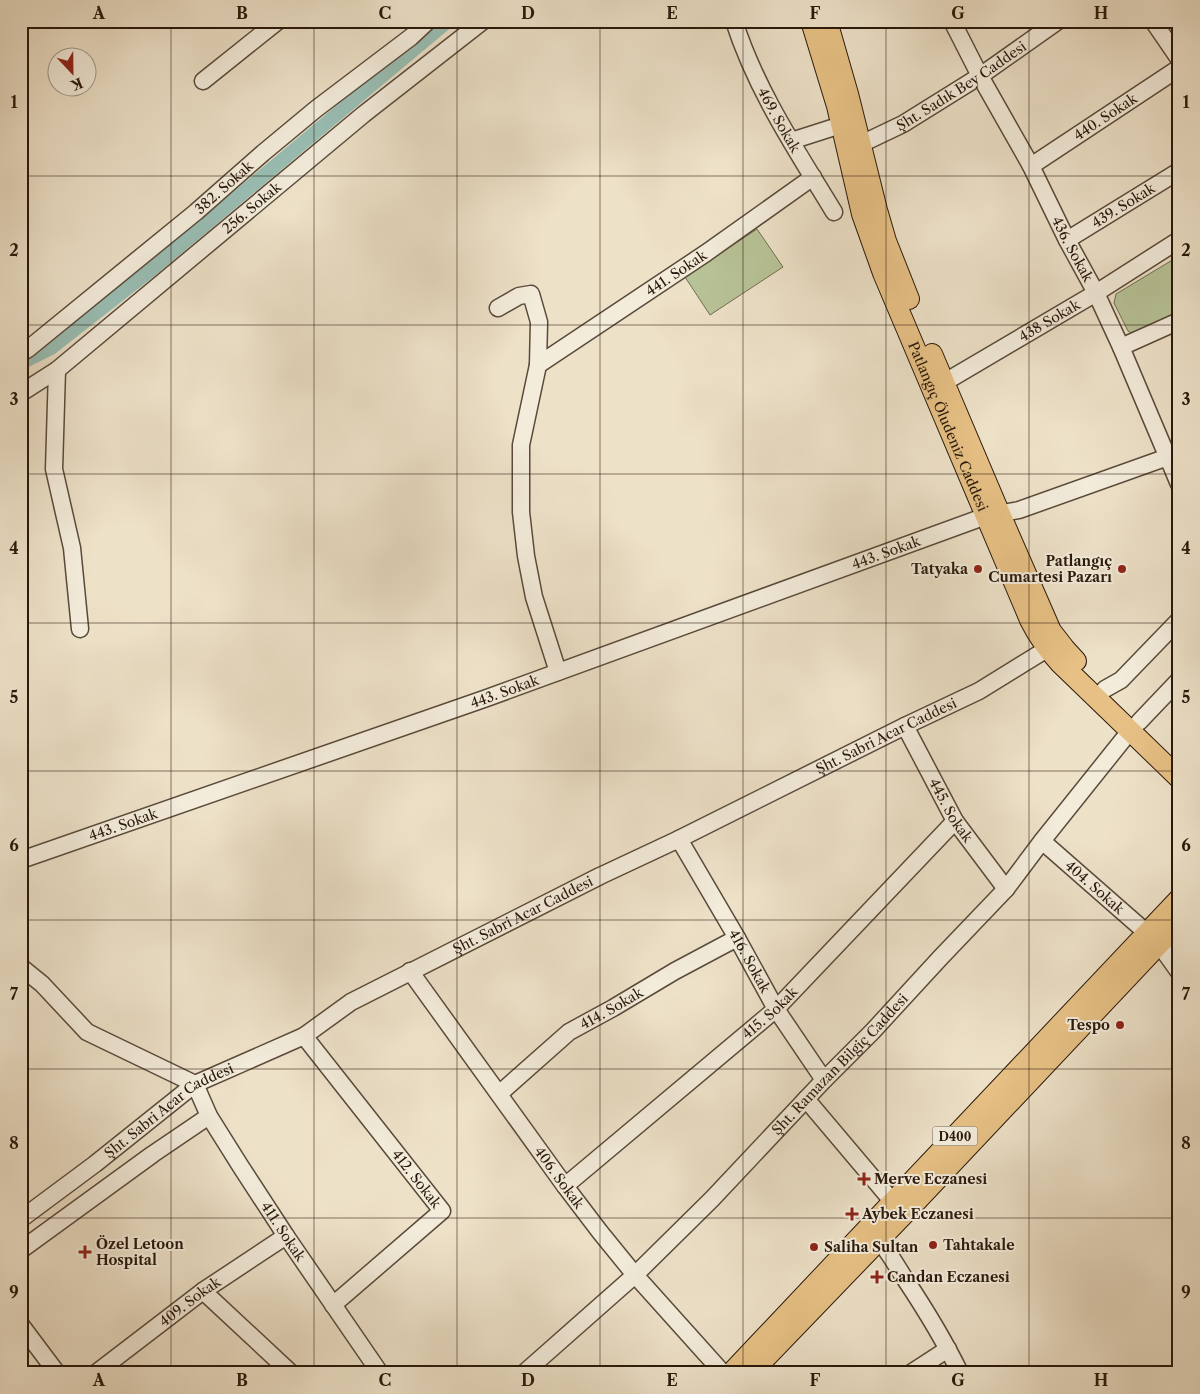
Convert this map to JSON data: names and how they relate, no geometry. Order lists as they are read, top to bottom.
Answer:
{
  "streets": {
    "main road": ["Patlangıç Öludeniz Caddesi", "D400"],
    "street": [
      "Şht. Sadık Bey Caddesi",
      "440. Sokak",
      "469. Sokak",
      "382. Sokak",
      "439. Sokak",
      "256. Sokak",
      "436. Sokak",
      "441. Sokak",
      "438 Sokak",
      "443. Sokak",
      "Şht. Sabri Acar Caddesi",
      "445. Sokak",
      "404. Sokak",
      "416. Sokak",
      "414. Sokak",
      "415. Sokak",
      "Şht. Ramazan Bilgiç Caddesi",
      "406. Sokak",
      "412. Sokak",
      "411. Sokak",
      "409. Sokak"
    ]
  },
  "crossings": [
    ["Şht. Sadık Bey Caddesi", "436. Sokak"],
    ["Şht. Sadık Bey Caddesi", "Patlangıç Öludeniz Caddesi"],
    ["440. Sokak", "436. Sokak"],
    ["469. Sokak", "441. Sokak"],
    ["439. Sokak", "436. Sokak"],
    ["436. Sokak", "438 Sokak"],
    ["436. Sokak", "443. Sokak"],
    ["438 Sokak", "Patlangıç Öludeniz Caddesi"],
    ["Patlangıç Öludeniz Caddesi", "443. Sokak"],
    ["Patlangıç Öludeniz Caddesi", "Şht. Sabri Acar Caddesi"],
    ["Patlangıç Öludeniz Caddesi", "Şht. Ramazan Bilgiç Caddesi"],
    ["Şht. Sabri Acar Caddesi", "445. Sokak"],
    ["Şht. Sabri Acar Caddesi", "416. Sokak"],
    ["Şht. Sabri Acar Caddesi", "406. Sokak"],
    ["Şht. Sabri Acar Caddesi", "412. Sokak"],
    ["Şht. Sabri Acar Caddesi", "411. Sokak"],
    ["445. Sokak", "415. Sokak"],
    ["445. Sokak", "Şht. Ramazan Bilgiç Caddesi"],
    ["404. Sokak", "Şht. Ramazan Bilgiç Caddesi"],
    ["404. Sokak", "D400"],
    ["416. Sokak", "414. Sokak"],
    ["416. Sokak", "415. Sokak"],
    ["416. Sokak", "Şht. Ramazan Bilgiç Caddesi"],
    ["414. Sokak", "406. Sokak"],
    ["415. Sokak", "406. Sokak"],
    ["Şht. Ramazan Bilgiç Caddesi", "406. Sokak"],
    ["412. Sokak", "411. Sokak"],
    ["411. Sokak", "409. Sokak"]
  ],
  "places": {
    "other": [
      "Tatyaka",
      "Patlangıç Cumartesi Pazarı",
      "Tespo",
      "Tahtakale",
      "Saliha Sultan"
    ],
    "health": [
      "Merve Eczanesi",
      "Aybek Eczanesi",
      "Özel Letoon Hospital",
      "Candan Eczanesi"
    ]
  },
  "north": "bottom",
  "grid": {
    "columns": [
      "A",
      "B",
      "C",
      "D",
      "E",
      "F",
      "G",
      "H"
    ],
    "rows": [
      "1",
      "2",
      "3",
      "4",
      "5",
      "6",
      "7",
      "8",
      "9"
    ]
  }
}
